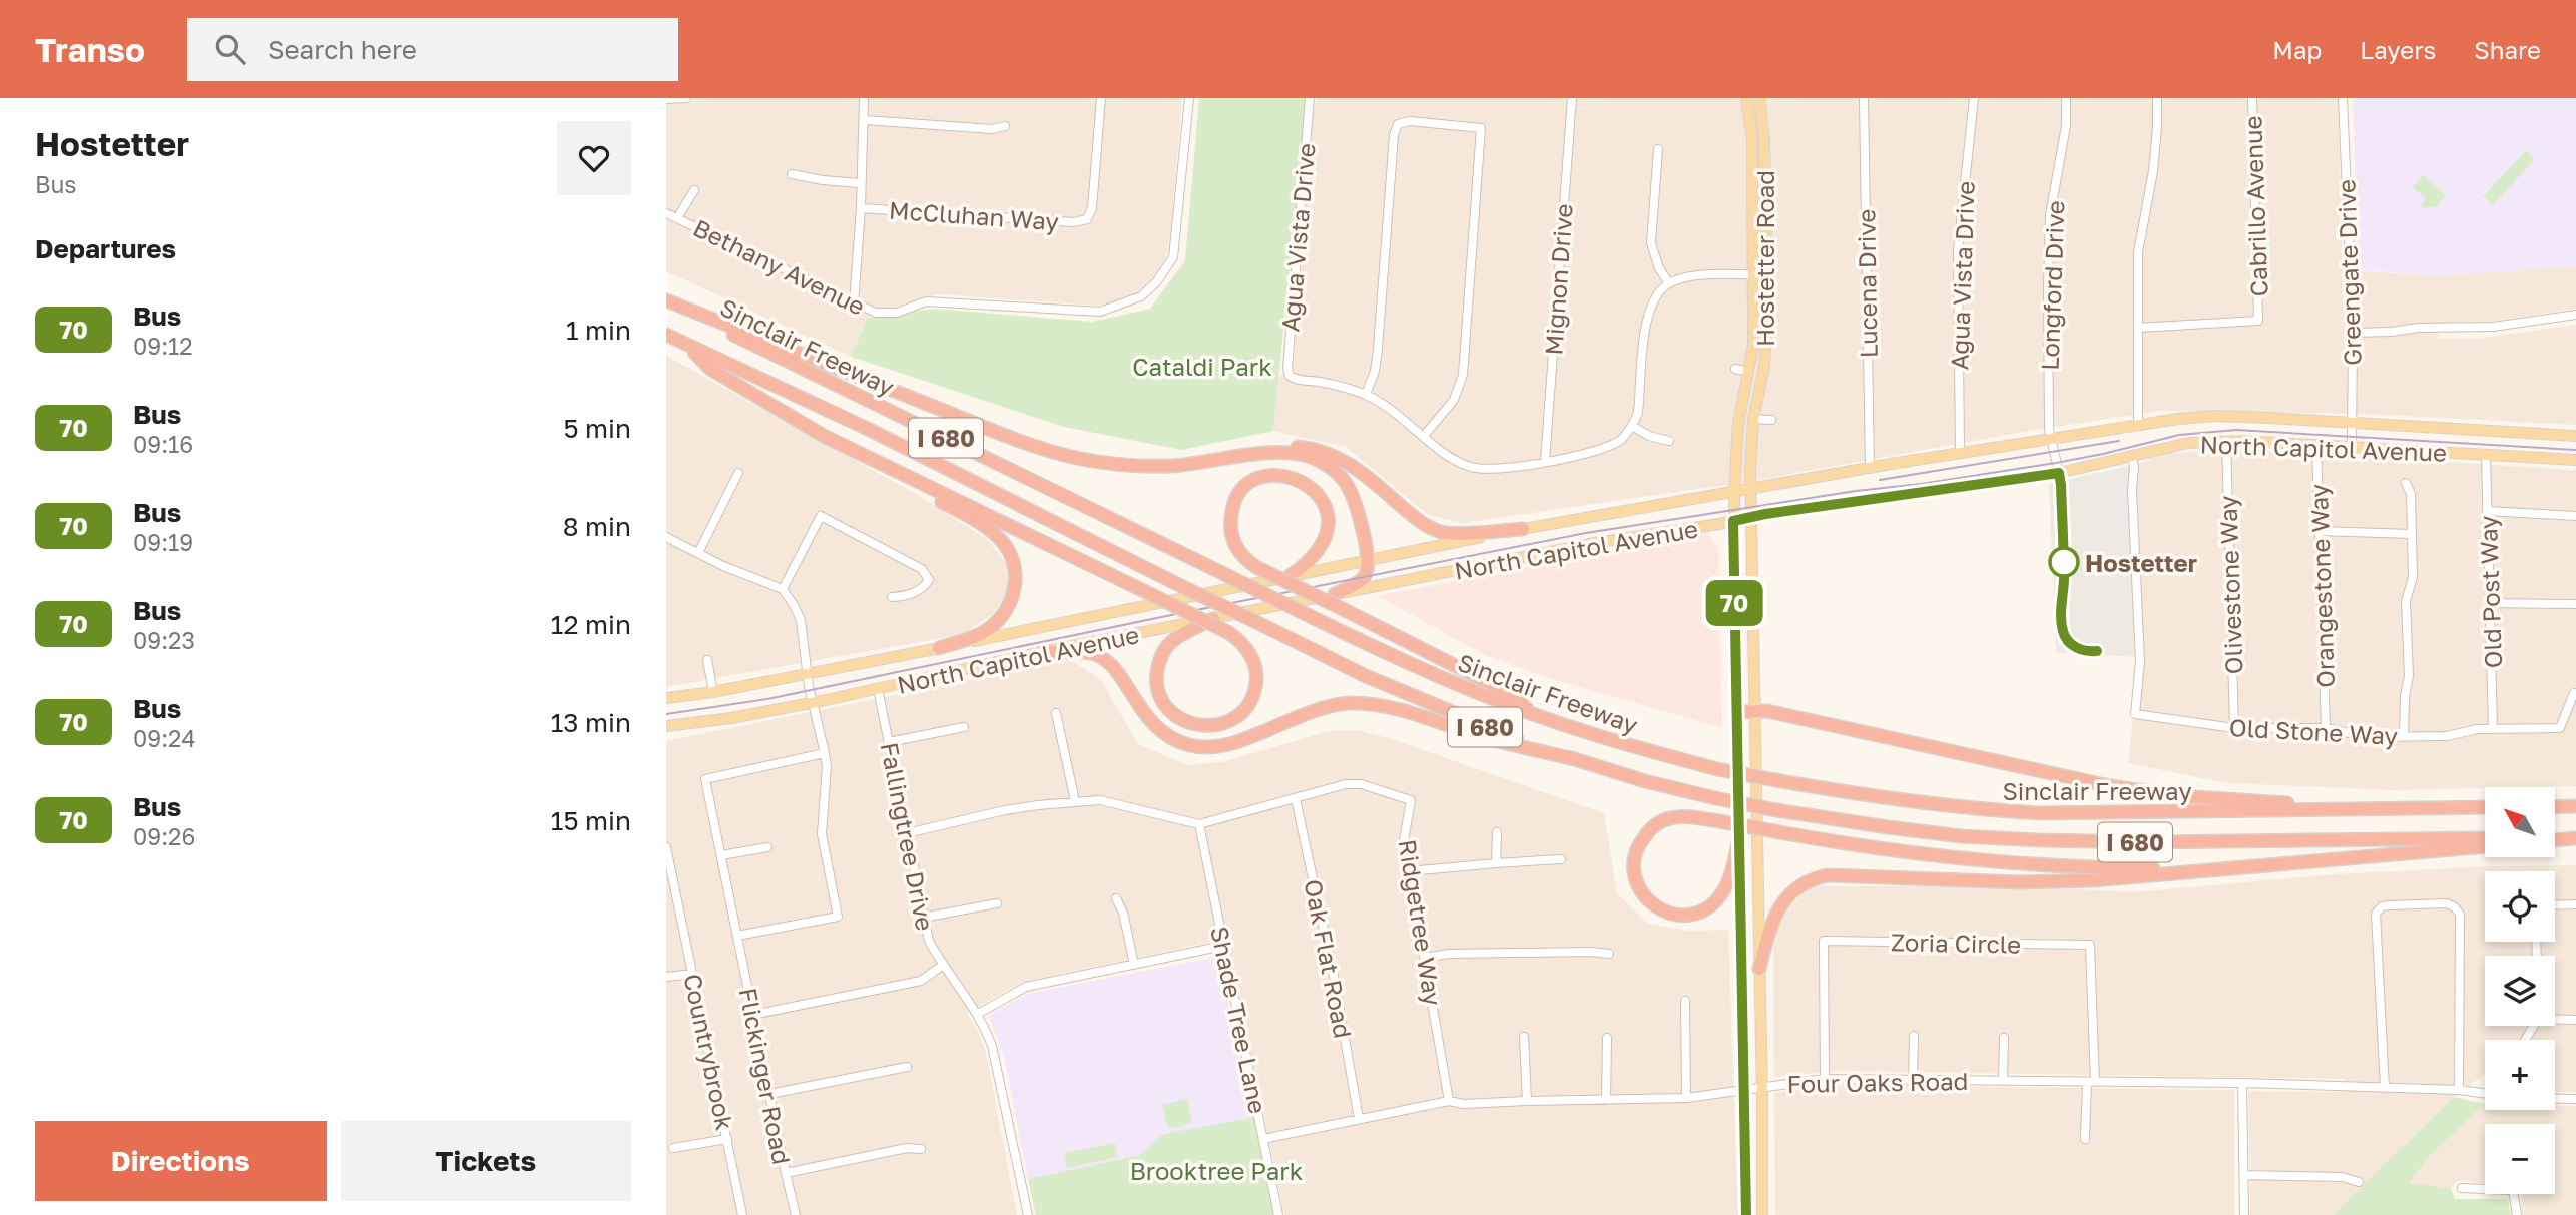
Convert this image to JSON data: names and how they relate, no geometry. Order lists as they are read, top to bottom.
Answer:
{
  "streets": {
    "highway": ["Sinclair Freeway", "I 680"],
    "main road": ["Hostetter Road", "North Capitol Avenue"],
    "street": [
      "Cabrillo Avenue",
      "McCluhan Way",
      "Agua Vista Drive",
      "Bethany Avenue",
      "Greengate Drive",
      "Mignon Drive",
      "Lucena Drive",
      "Longford Drive",
      "Olivestone Way",
      "Orangestone Way",
      "Old Post Way",
      "Old Stone Way",
      "Fallingtree Drive",
      "Ridgetree Way",
      "Zoria Circle",
      "Oak Flat Road",
      "Shade Tree Lane",
      "Countrybrook",
      "Flickinger Road",
      "Four Oaks Road"
    ]
  },
  "crossings": [
    ["Agua Vista Drive", "North Capitol Avenue"],
    ["Hostetter Road", "North Capitol Avenue"],
    ["Hostetter Road", "Four Oaks Road"],
    ["Greengate Drive", "North Capitol Avenue"],
    ["Lucena Drive", "North Capitol Avenue"],
    ["Longford Drive", "North Capitol Avenue"],
    ["North Capitol Avenue", "Olivestone Way"],
    ["North Capitol Avenue", "Orangestone Way"],
    ["North Capitol Avenue", "Old Post Way"],
    ["North Capitol Avenue", "Old Stone Way"],
    ["North Capitol Avenue", "Fallingtree Drive"],
    ["Olivestone Way", "Old Stone Way"],
    ["Orangestone Way", "Old Stone Way"],
    ["Old Post Way", "Old Stone Way"],
    ["Fallingtree Drive", "Ridgetree Way"],
    ["Ridgetree Way", "Oak Flat Road"],
    ["Ridgetree Way", "Shade Tree Lane"],
    ["Ridgetree Way", "Four Oaks Road"],
    ["Zoria Circle", "Four Oaks Road"],
    ["Oak Flat Road", "Four Oaks Road"],
    ["Shade Tree Lane", "Four Oaks Road"]
  ],
  "parks": ["Cataldi Park", "Brooktree Park"],
  "places": ["Hostetter"],
  "lines": ["bus line 70"],
  "north": "top left",
  "page": {
    "header": "Transo",
    "search": "Search here",
    "nav": ["Map", "Layers", "Share"],
    "heading": [
      ["Hostetter", "Bus"],
      "Departures"
    ],
    "on_map": "70",
    "list": [
      {
        "mark": "70",
        "name": "Bus",
        "note": "09:12",
        "value": "1 min"
      },
      {
        "mark": "70",
        "name": "Bus",
        "note": "09:16",
        "value": "5 min"
      },
      {
        "mark": "70",
        "name": "Bus",
        "note": "09:19",
        "value": "8 min"
      },
      {
        "mark": "70",
        "name": "Bus",
        "note": "09:23",
        "value": "12 min"
      },
      {
        "mark": "70",
        "name": "Bus",
        "note": "09:24",
        "value": "13 min"
      },
      {
        "mark": "70",
        "name": "Bus",
        "note": "09:26",
        "value": "15 min"
      }
    ],
    "map_buttons": ["+", "−"],
    "buttons": ["Directions", "Tickets"]
  }
}
